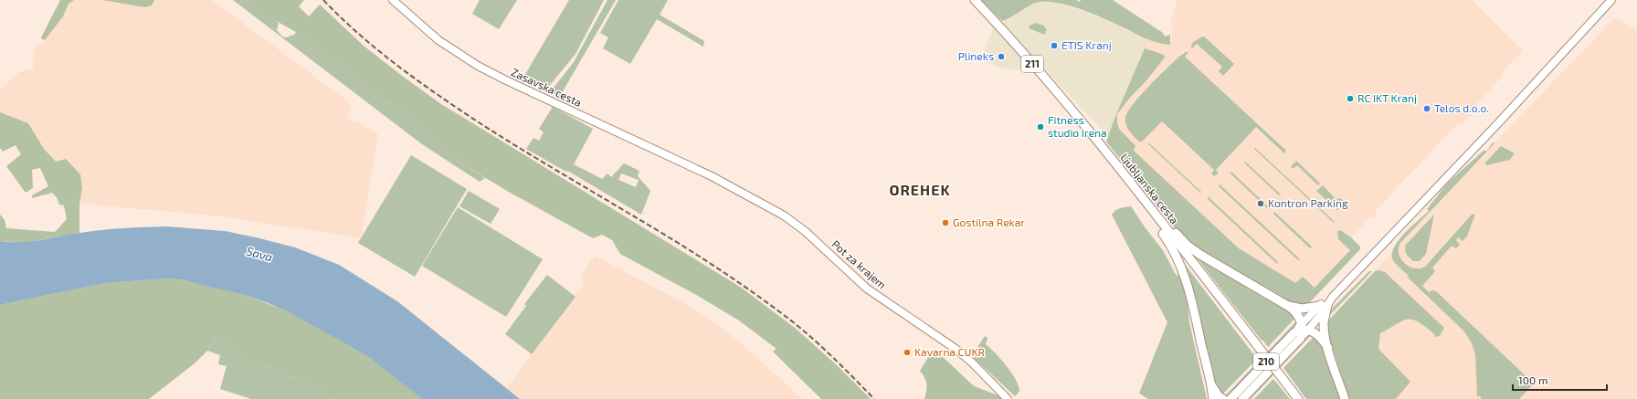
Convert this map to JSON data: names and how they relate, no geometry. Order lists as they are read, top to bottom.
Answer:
{
  "streets": {
    "main road": ["211", "Ljubljanska cesta", "210"],
    "street": ["Zasavska cesta", "Pot za krajem"]
  },
  "crossings": [
    ["211", "Ljubljanska cesta"],
    ["211", "210"],
    ["Zasavska cesta", "Pot za krajem"]
  ],
  "districts": ["OREHEK"],
  "water": ["Sava"],
  "places": [
    "ETIS Kranj",
    "Plineks",
    "RC IKT Kranj",
    "Telos d.o.o.",
    "Fitness studio Irena",
    "Kontron Parking",
    "Gostilna Rekar",
    "Kavarna CUKR"
  ],
  "scale_bar": "100 m"
}
